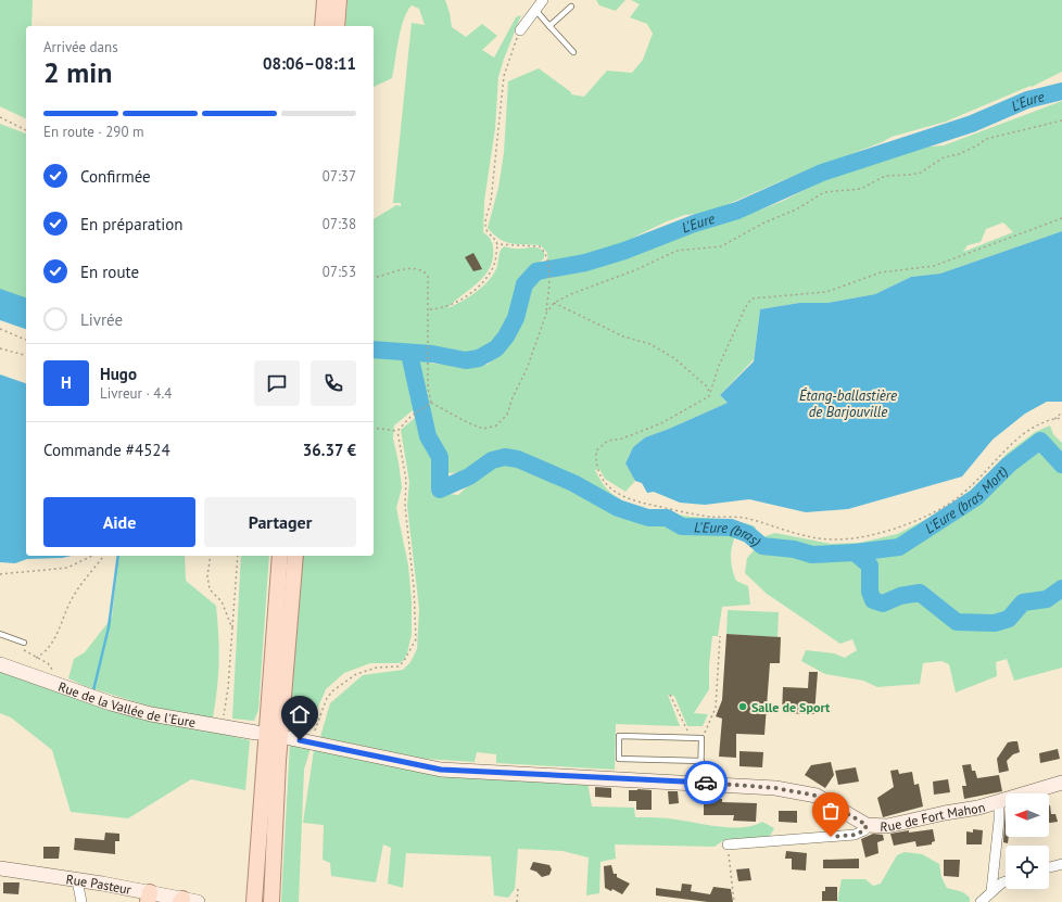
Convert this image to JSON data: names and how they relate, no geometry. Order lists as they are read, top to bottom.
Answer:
{
  "streets": {
    "street": ["Rue de la Vallée de l'Eure", "Rue de Fort Mahon", "Rue Pasteur"]
  },
  "water": [
    "L'Eure",
    "Étang-ballastière de Barjouville",
    "L'Eure (bras Mort)",
    "L'Eure (bras)"
  ],
  "places": ["Salle de Sport"],
  "north": "left",
  "page": {
    "heading": ["2 min", "Arrivée dans", "08:06–08:11"],
    "panel": [
      "Hugo",
      "Livreur · 4.4",
      "Commande #4524",
      "36.37 €"
    ],
    "bar": "En route · 290 m",
    "list": [
      ["Confirmée", "07:37"],
      ["En préparation", "07:38"],
      ["En route", "07:53"],
      "Livrée"
    ],
    "round": "H",
    "buttons": ["Aide", "Partager"]
  }
}
